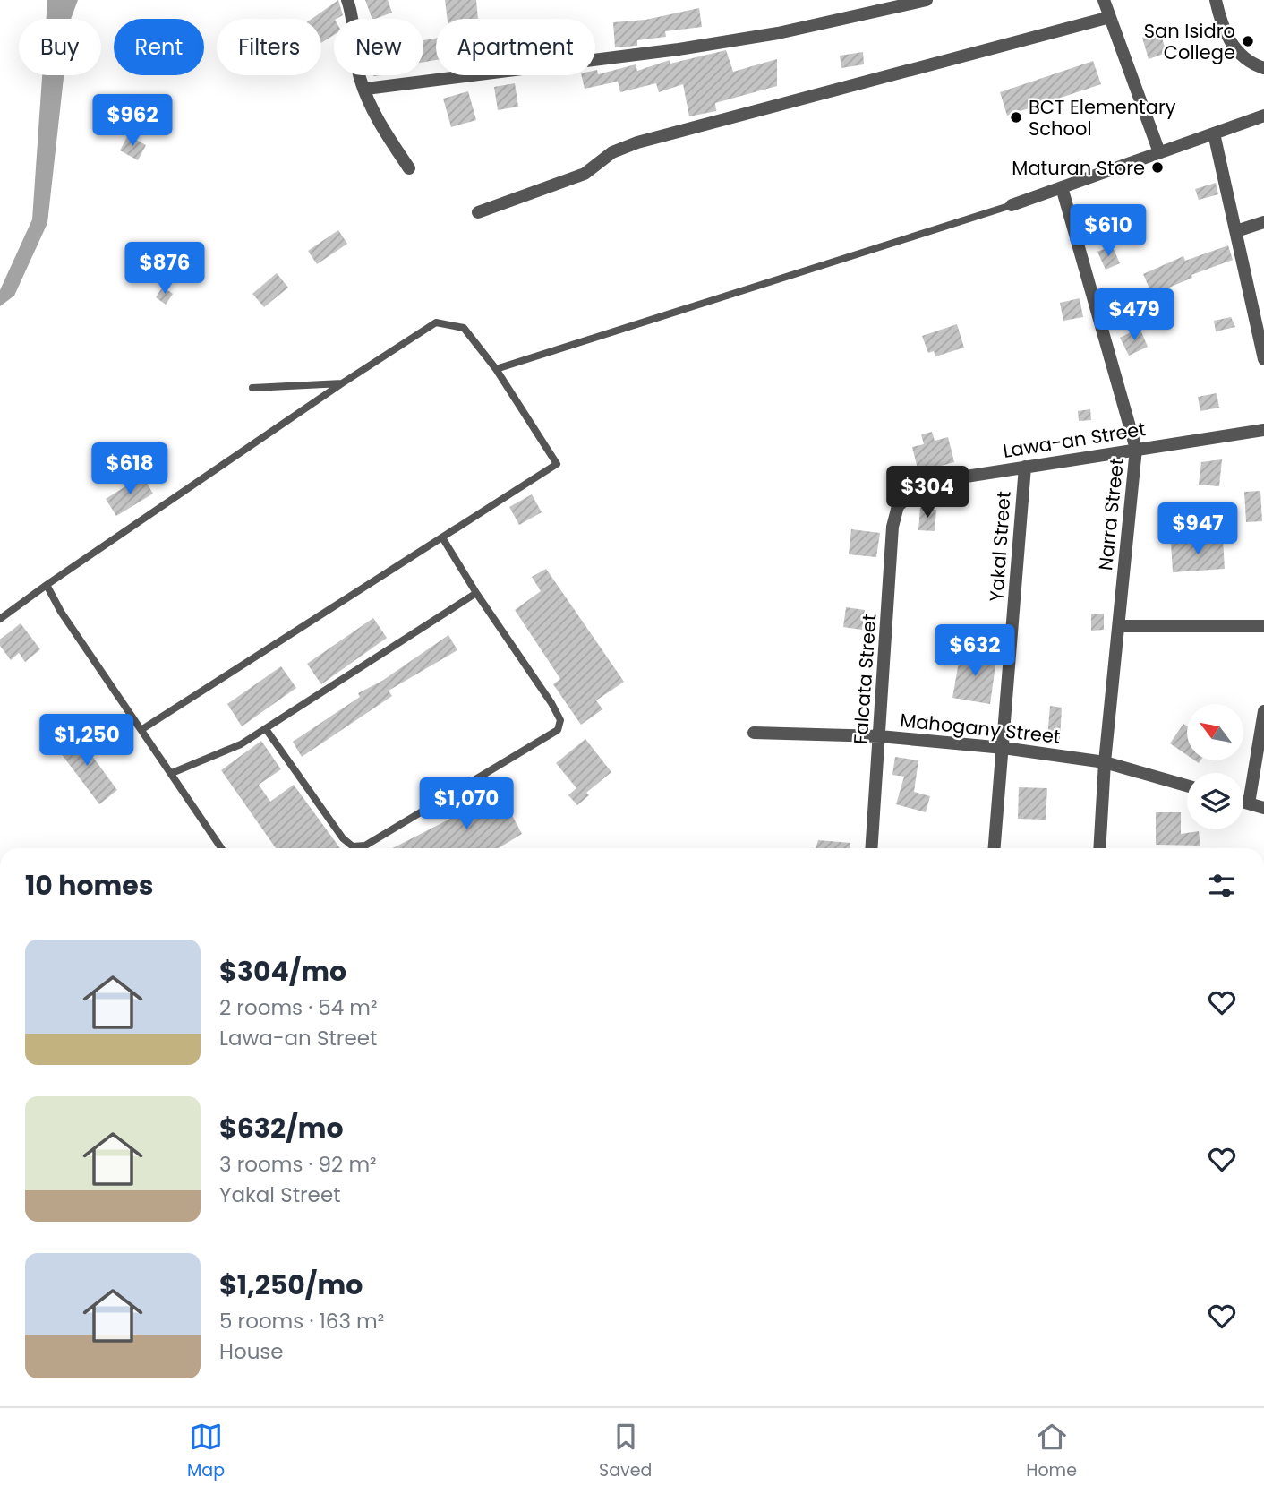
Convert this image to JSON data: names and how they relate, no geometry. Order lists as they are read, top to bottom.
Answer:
{
  "streets": {
    "street": [
      "Lawa-an Street",
      "Narra Street",
      "Yakal Street",
      "Falcata Street",
      "Mahogany Street"
    ]
  },
  "crossings": [
    ["Lawa-an Street", "Narra Street"],
    ["Lawa-an Street", "Yakal Street"],
    ["Lawa-an Street", "Falcata Street"],
    ["Narra Street", "Mahogany Street"],
    ["Yakal Street", "Mahogany Street"],
    ["Falcata Street", "Mahogany Street"]
  ],
  "places": ["San Isidro College", "BCT Elementary School", "Maturan Store"],
  "north": "top left",
  "page": {
    "chip": [
      "Buy",
      "Rent",
      "Filters",
      "New",
      "Apartment"
    ],
    "price": [
      "$962",
      "$610",
      "$876",
      "$479",
      "$618",
      "$304",
      "$947",
      "$632",
      "$1,250",
      "$1,070"
    ],
    "heading": "10 homes",
    "list": [
      {
        "name": "$304/mo",
        "note": "2 rooms · 54 m² · Lawa-an Street"
      },
      {
        "name": "$632/mo",
        "note": "3 rooms · 92 m² · Yakal Street"
      },
      {
        "name": "$1,250/mo",
        "note": "5 rooms · 163 m² · House"
      }
    ],
    "tabs": ["Map", "Saved", "Home"]
  }
}
